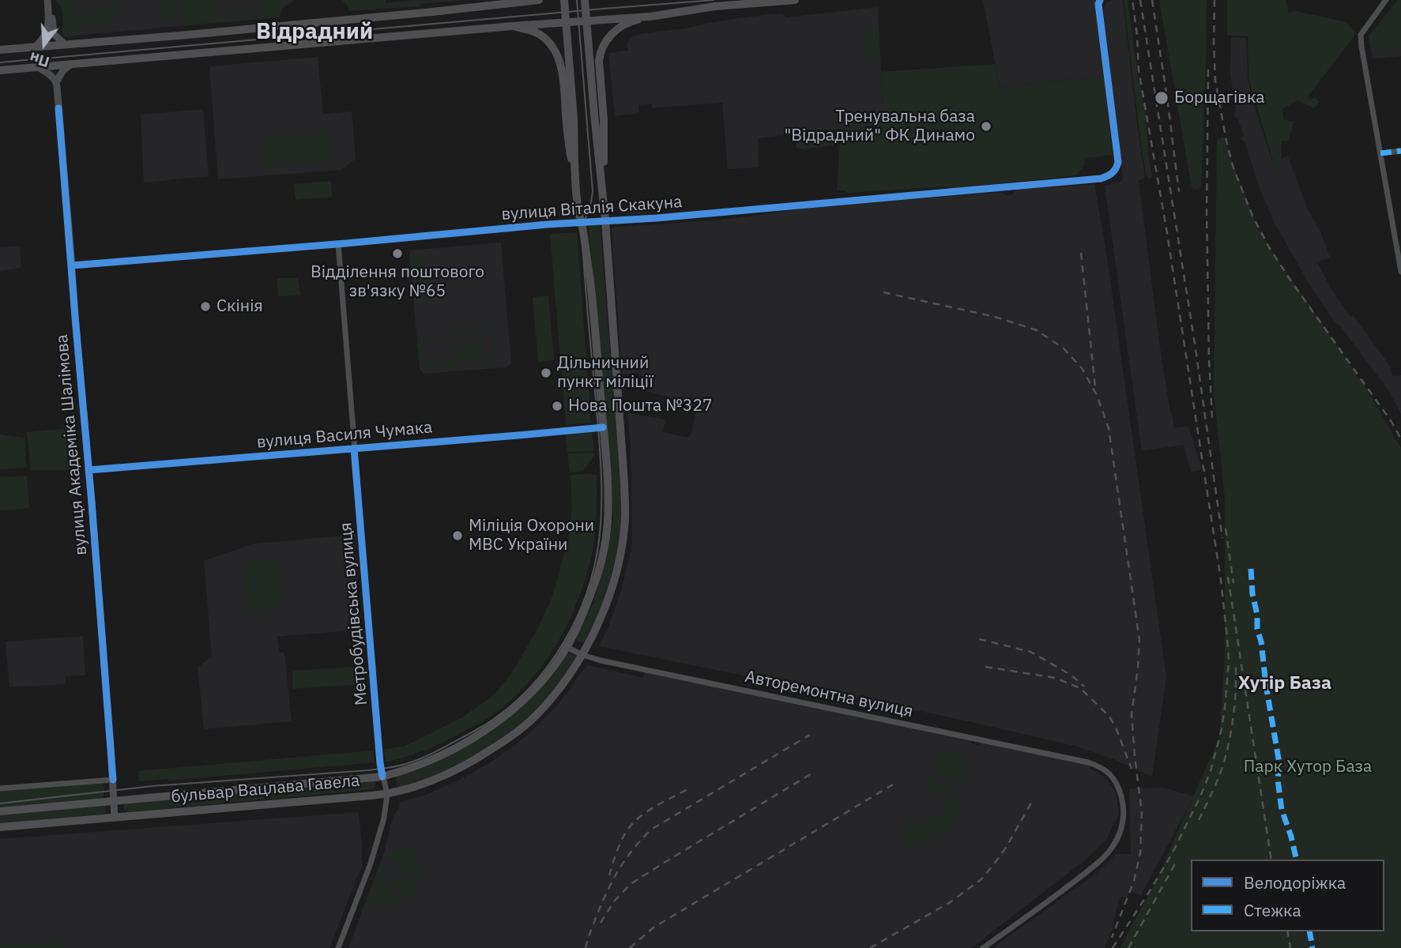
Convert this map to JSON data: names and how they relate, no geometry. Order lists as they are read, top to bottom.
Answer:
{
  "streets": {
    "main road": ["бульвар Вацлава Гавела"],
    "street": [
      "вулиця Віталія Скакуна",
      "вулиця Василя Чумака",
      "вулиця Академіка Шалімова",
      "Метробудівська вулиця",
      "Авторемонтна вулиця"
    ]
  },
  "crossings": [
    ["вулиця Віталія Скакуна", "вулиця Академіка Шалімова"],
    ["вулиця Віталія Скакуна", "Метробудівська вулиця"],
    ["вулиця Віталія Скакуна", "бульвар Вацлава Гавела"],
    ["вулиця Василя Чумака", "вулиця Академіка Шалімова"],
    ["вулиця Василя Чумака", "Метробудівська вулиця"],
    ["вулиця Василя Чумака", "бульвар Вацлава Гавела"],
    ["вулиця Академіка Шалімова", "бульвар Вацлава Гавела"],
    ["Метробудівська вулиця", "бульвар Вацлава Гавела"],
    ["Авторемонтна вулиця", "бульвар Вацлава Гавела"]
  ],
  "districts": ["Відрадний", "Хутір База"],
  "parks": ["Парк Хутор База"],
  "places": [
    "Борщагівка",
    "Тренувальна база \"Відрадний\" ФК Динамо",
    "Відділення поштового зв'язку №65",
    "Скінія",
    "Дільничний пункт міліції",
    "Нова Пошта №327",
    "Міліція Охорони МВС України"
  ],
  "legend": ["Велодоріжка", "Стежка"],
  "north": "bottom"
}
